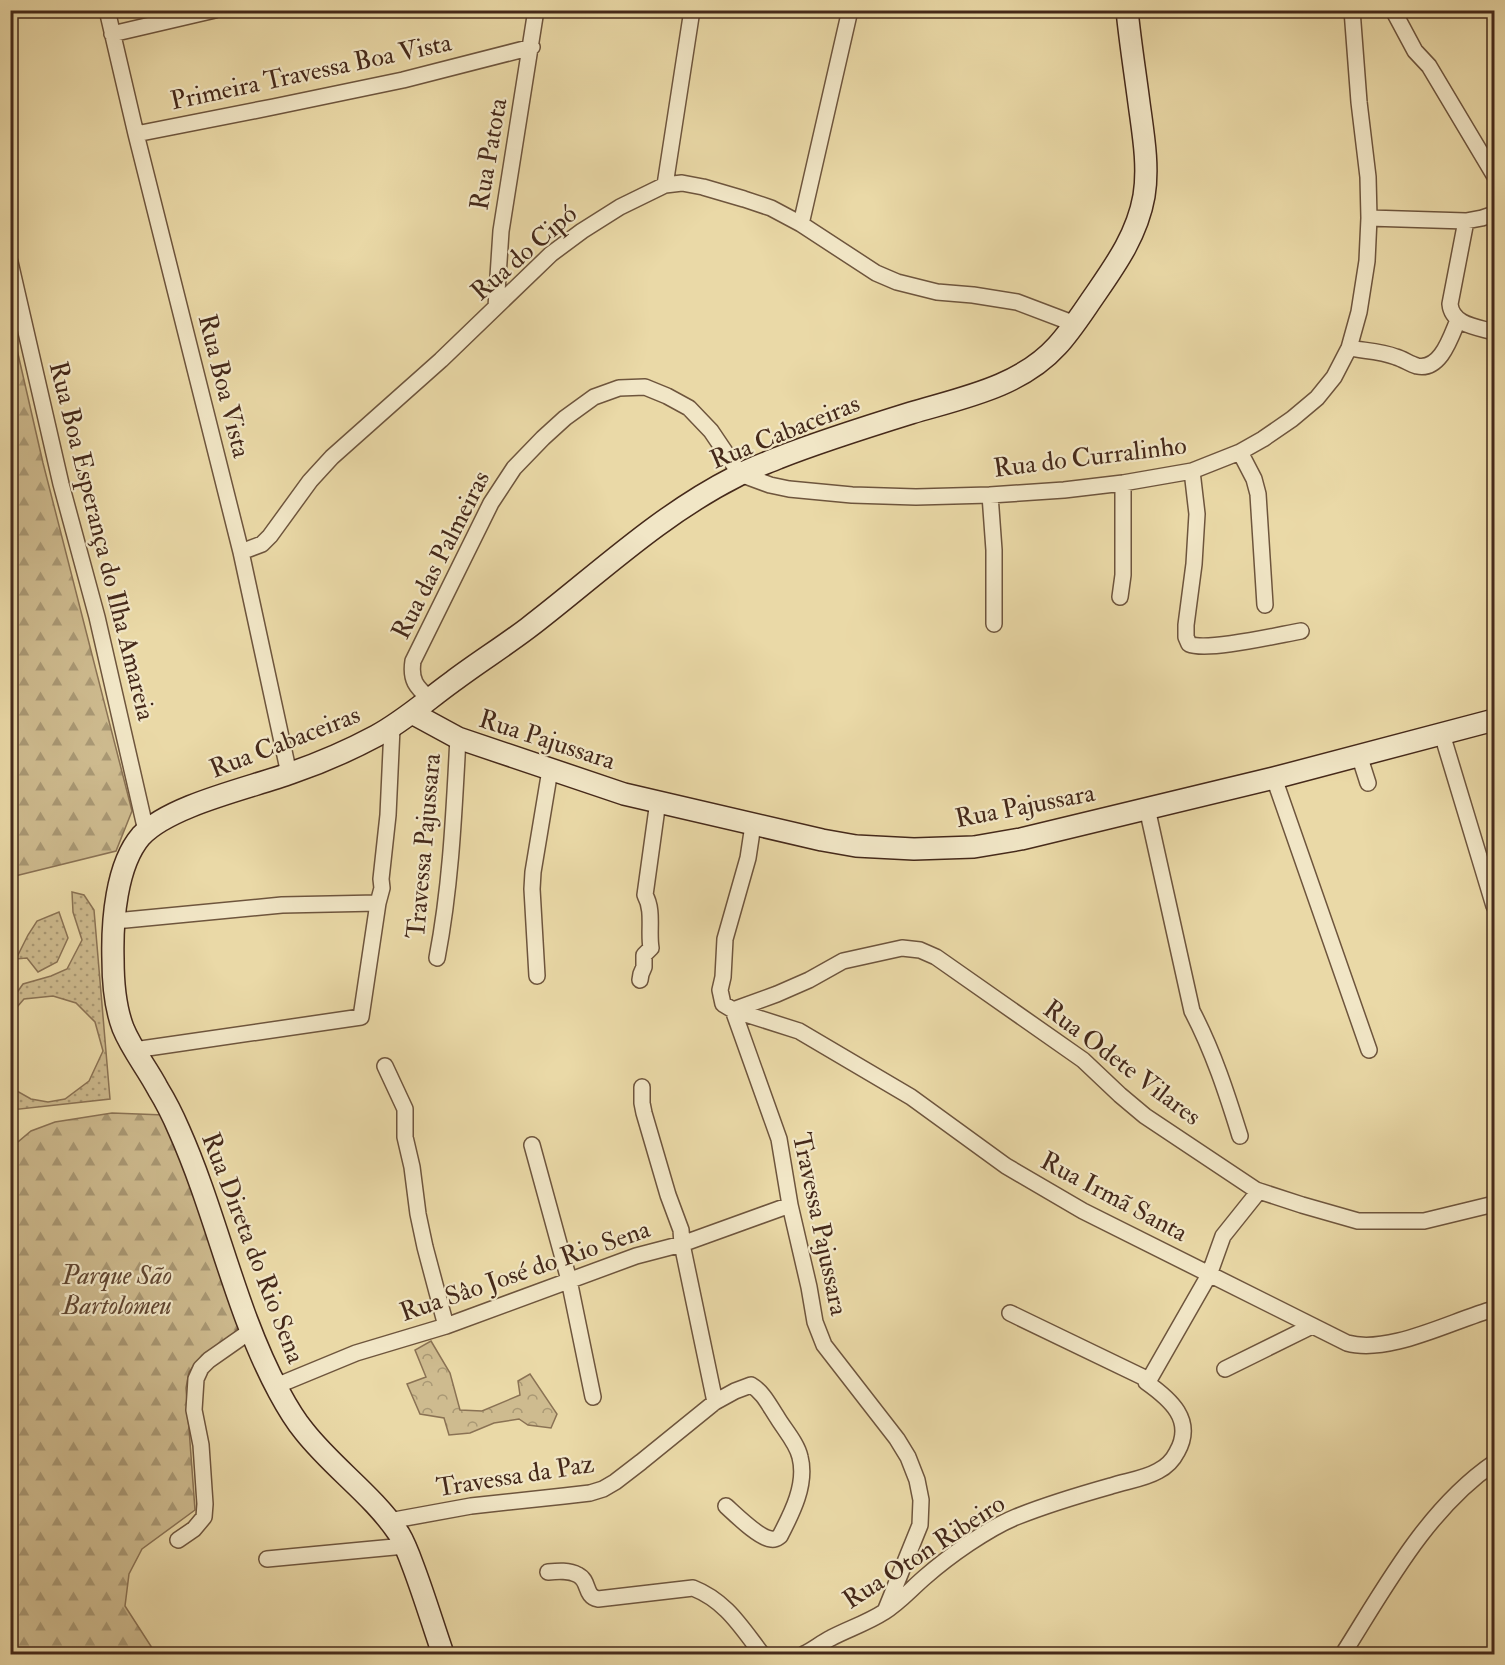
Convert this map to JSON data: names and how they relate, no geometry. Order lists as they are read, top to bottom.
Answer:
{
  "streets": {
    "main road": ["Rua Cabaceiras", "Rua Pajussara", "Rua Direta do Rio Sena"],
    "street": [
      "Primeira Travessa Boa Vista",
      "Rua Patota",
      "Rua do Cipó",
      "Rua Boa Vista",
      "Rua do Curralinho",
      "Rua Boa Esperança do Ilha Amareia",
      "Rua das Palmeiras",
      "Travessa Pajussara",
      "Rua Odete Vilares",
      "Rua Irmã Santa",
      "Rua Sâo José do Rio Sena",
      "Travessa da Paz",
      "Rua Oton Ribeiro"
    ]
  },
  "crossings": [
    ["Primeira Travessa Boa Vista", "Rua Patota"],
    ["Primeira Travessa Boa Vista", "Rua Boa Vista"],
    ["Rua Patota", "Rua do Cipó"],
    ["Rua do Cipó", "Rua Boa Vista"],
    ["Rua do Cipó", "Rua Cabaceiras"],
    ["Rua Boa Vista", "Rua Cabaceiras"],
    ["Rua Cabaceiras", "Rua do Curralinho"],
    ["Rua Cabaceiras", "Rua Boa Esperança do Ilha Amareia"],
    ["Rua Cabaceiras", "Rua das Palmeiras"],
    ["Rua Cabaceiras", "Rua Pajussara"],
    ["Rua Cabaceiras", "Rua Direta do Rio Sena"],
    ["Rua do Curralinho", "Rua das Palmeiras"],
    ["Rua Boa Esperança do Ilha Amareia", "Rua Direta do Rio Sena"],
    ["Rua Pajussara", "Travessa Pajussara"],
    ["Travessa Pajussara", "Rua Odete Vilares"],
    ["Travessa Pajussara", "Rua Irmã Santa"],
    ["Travessa Pajussara", "Rua Sâo José do Rio Sena"],
    ["Travessa Pajussara", "Rua Oton Ribeiro"],
    ["Rua Odete Vilares", "Rua Irmã Santa"],
    ["Rua Direta do Rio Sena", "Rua Sâo José do Rio Sena"],
    ["Rua Direta do Rio Sena", "Travessa da Paz"]
  ],
  "parks": ["Parque São Bartolomeu"]
}
